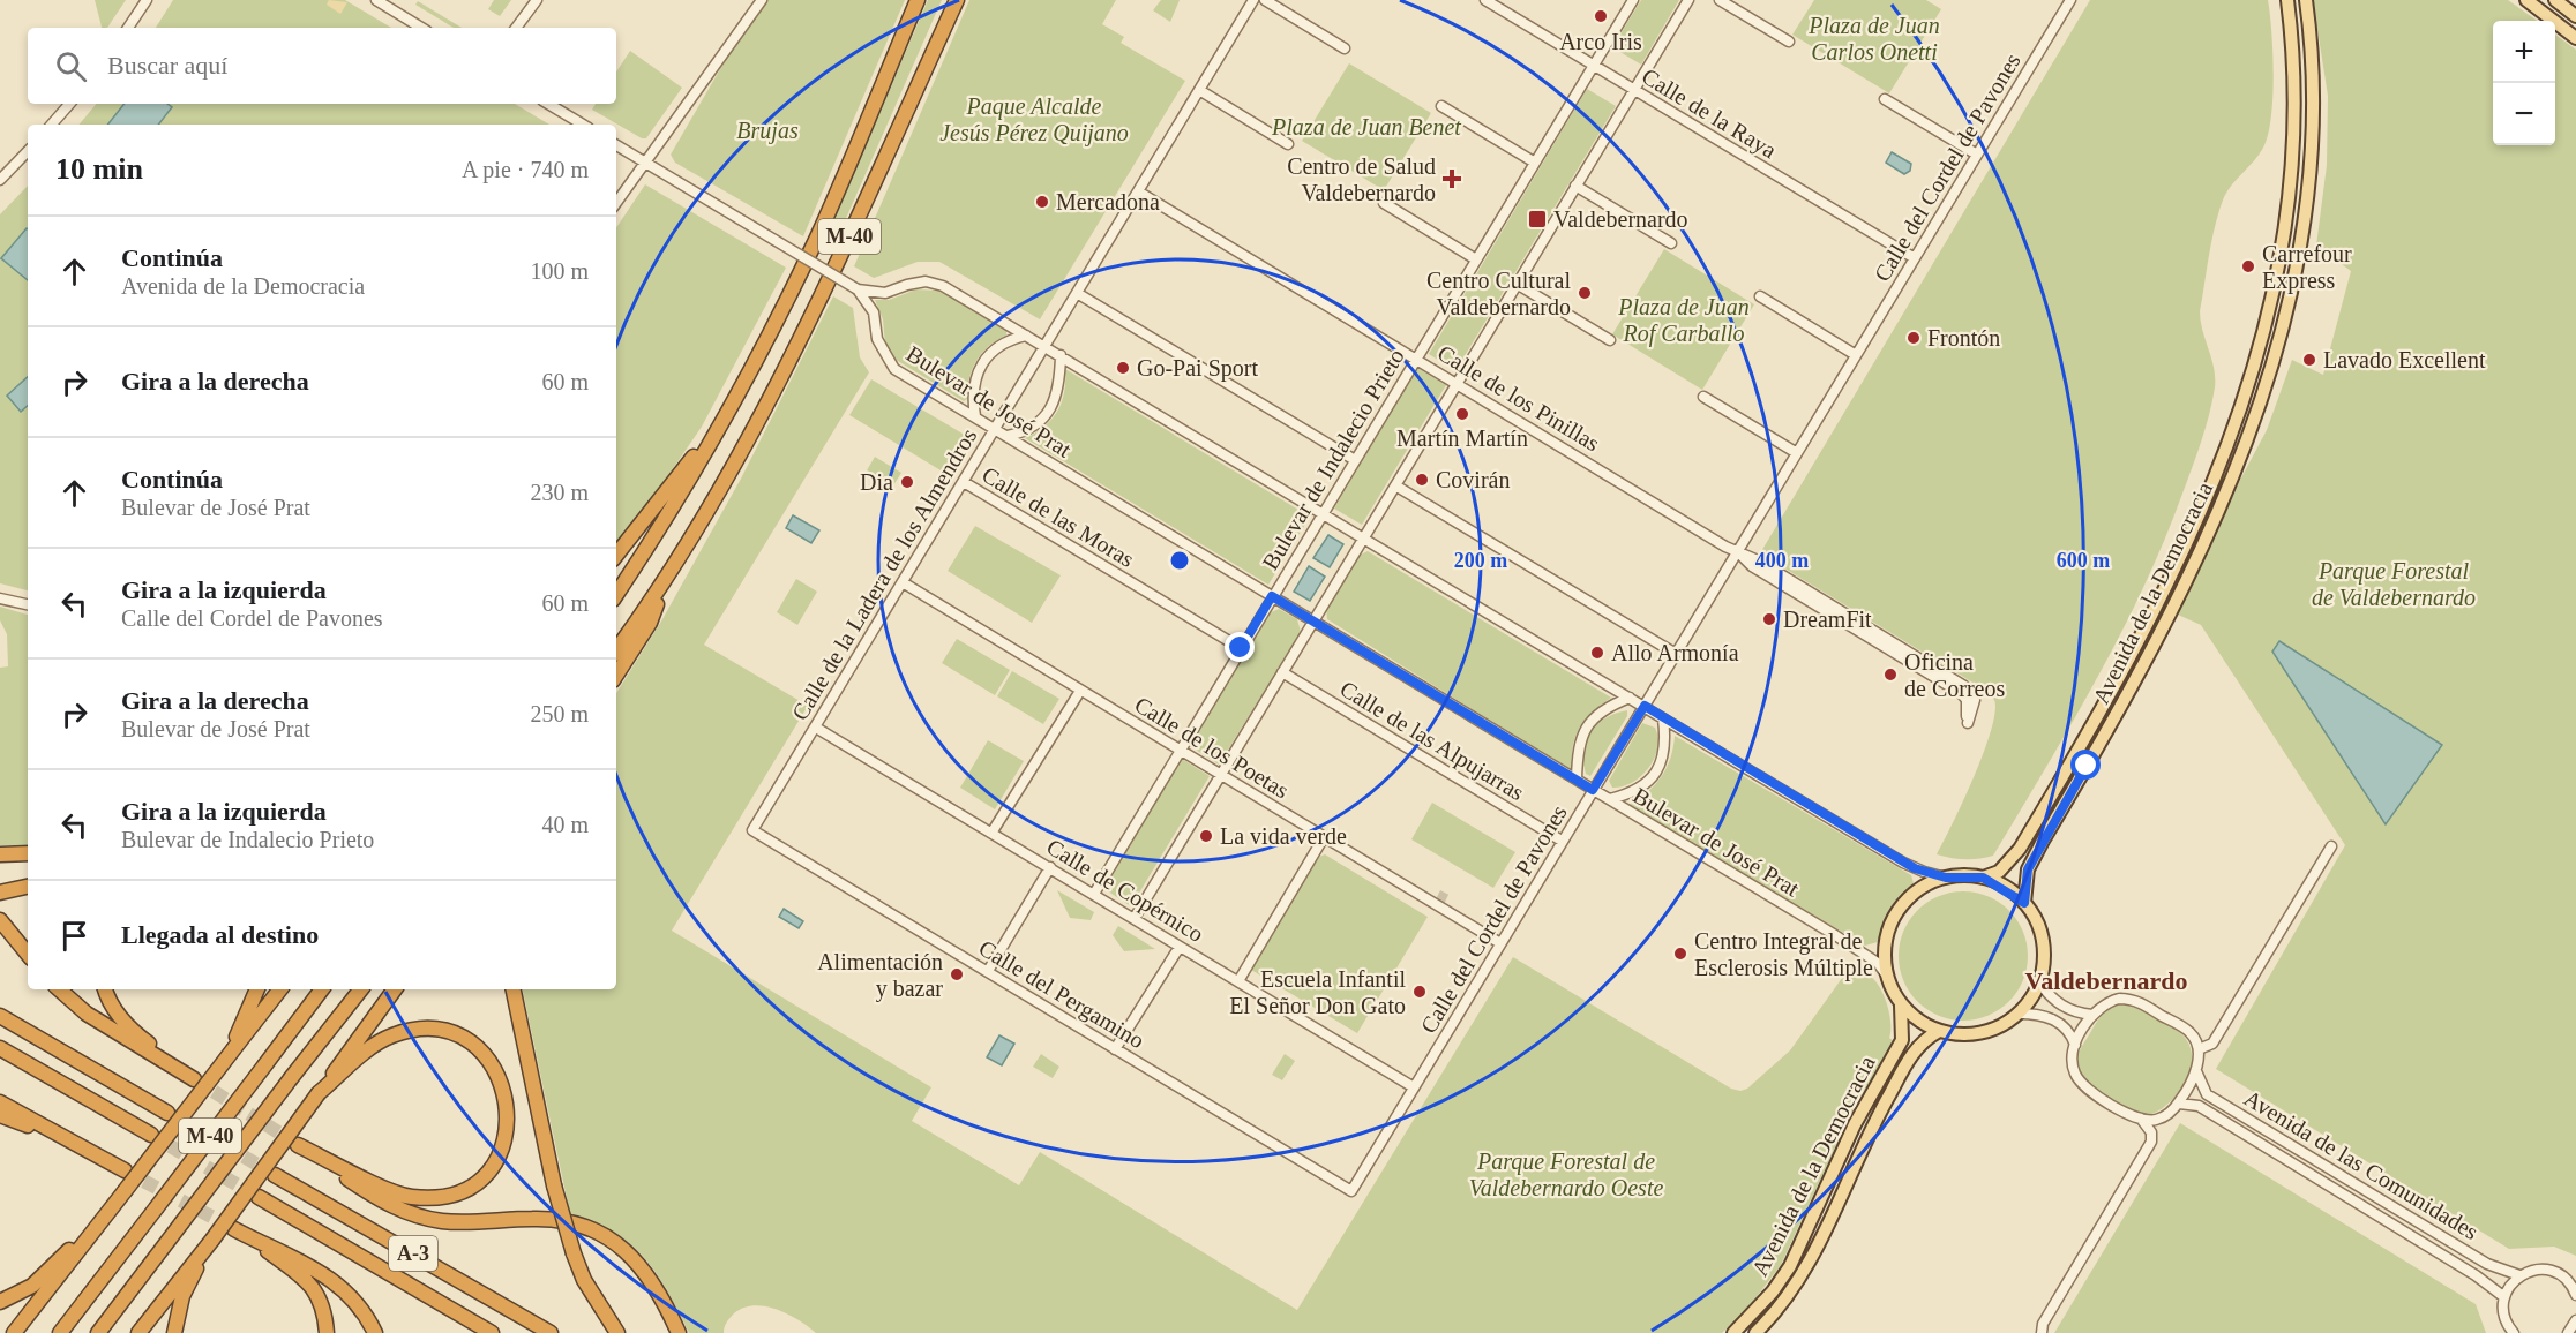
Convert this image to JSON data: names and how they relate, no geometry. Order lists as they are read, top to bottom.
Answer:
{
  "streets": {
    "highway": ["M-40", "A-3"],
    "main road": ["Avenida de la Democracia"],
    "street": [
      "Calle de la Raya",
      "Calle del Cordel de Pavones",
      "Calle de los Pinillas",
      "Bulevar de José Prat",
      "Bulevar de Indalecio Prieto",
      "Calle de las Moras",
      "Calle de la Ladera de los Almendros",
      "Calle de las Alpujarras",
      "Calle de los Poetas",
      "Calle de Copérnico",
      "Calle del Pergamino",
      "Avenida de las Comunidades"
    ]
  },
  "crossings": [
    ["Calle de la Raya", "Calle del Cordel de Pavones"],
    ["Calle de la Raya", "Bulevar de Indalecio Prieto"],
    ["Calle del Cordel de Pavones", "Calle de los Pinillas"],
    ["Calle del Cordel de Pavones", "Bulevar de José Prat"],
    ["Calle del Cordel de Pavones", "Calle de las Alpujarras"],
    ["Calle del Cordel de Pavones", "Calle de los Poetas"],
    ["Calle del Cordel de Pavones", "Calle de Copérnico"],
    ["Calle del Cordel de Pavones", "Calle del Pergamino"],
    ["Calle de los Pinillas", "Bulevar de Indalecio Prieto"],
    ["Calle de los Pinillas", "Calle de la Ladera de los Almendros"],
    ["Bulevar de José Prat", "Bulevar de Indalecio Prieto"],
    ["Bulevar de José Prat", "Calle de la Ladera de los Almendros"],
    ["Bulevar de José Prat", "Avenida de la Democracia"],
    ["Bulevar de Indalecio Prieto", "Calle de las Moras"],
    ["Bulevar de Indalecio Prieto", "Calle de los Poetas"],
    ["Bulevar de Indalecio Prieto", "Calle de Copérnico"],
    ["Calle de las Moras", "Calle de la Ladera de los Almendros"],
    ["Calle de la Ladera de los Almendros", "Calle de los Poetas"],
    ["Calle de la Ladera de los Almendros", "Calle de Copérnico"],
    ["Calle de la Ladera de los Almendros", "Calle del Pergamino"]
  ],
  "districts": ["Valdebernardo"],
  "parks": [
    "Plaza de Juan Carlos Onetti",
    "Paque Alcalde Jesús Pérez Quijano",
    "Plaza de Juan Benet",
    "Brujas",
    "Plaza de Juan Rof Carballo",
    "Parque Forestal de Valdebernardo",
    "Parque Forestal de Valdebernardo Oeste"
  ],
  "places": {
    "other": [
      "Arco Iris",
      "Mercadona",
      "Carrefour Express",
      "Centro Cultural Valdebernardo",
      "Frontón",
      "Lavado Excellent",
      "Go-Pai Sport",
      "Martín Martín",
      "Covirán",
      "Dia",
      "DreamFit",
      "Allo Armonía",
      "Oficina de Correos",
      "La vida verde",
      "Centro Integral de Esclerosis Múltiple",
      "Alimentación y bazar",
      "Escuela Infantil El Señor Don Gato"
    ],
    "health": ["Centro de Salud Valdebernardo"],
    "transit": ["Valdebernardo"]
  },
  "page": {
    "map_buttons": ["+", "−"],
    "search": "Buscar aquí",
    "heading": ["10 min", "A pie · 740 m"],
    "list": [
      ["Continúa", "Avenida de la Democracia", "100 m"],
      ["Gira a la derecha", "60 m"],
      ["Continúa", "Bulevar de José Prat", "230 m"],
      ["Gira a la izquierda", "Calle del Cordel de Pavones", "60 m"],
      ["Gira a la derecha", "Bulevar de José Prat", "250 m"],
      ["Gira a la izquierda", "Bulevar de Indalecio Prieto", "40 m"],
      "Llegada al destino"
    ]
  },
  "rings": ["200 m", "400 m", "600 m"]
}
